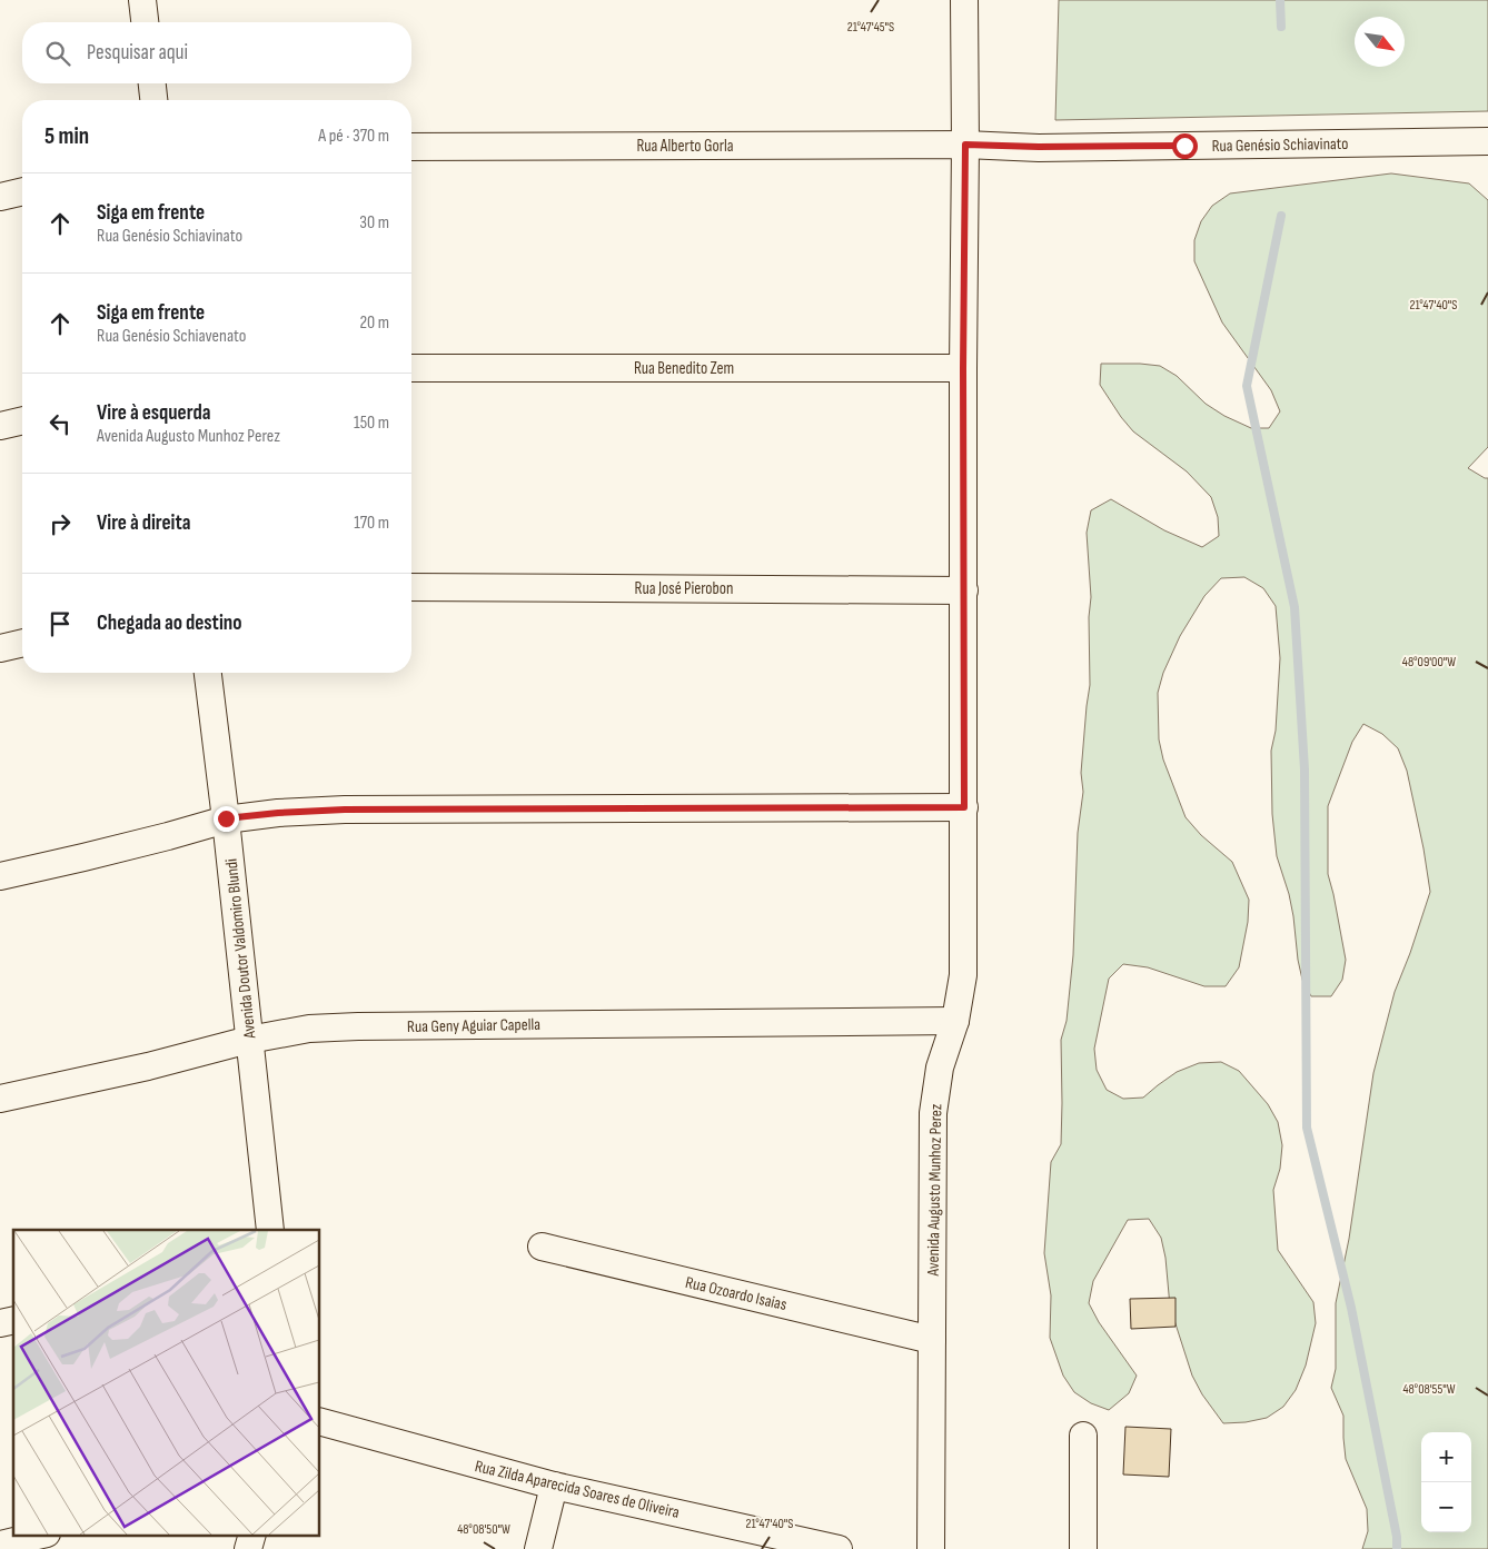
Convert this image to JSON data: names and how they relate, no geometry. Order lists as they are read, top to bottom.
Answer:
{
  "streets": {
    "street": [
      "Rua Genésio Schiavinato",
      "Rua Alberto Gorla",
      "Rua Benedito Zem",
      "Rua José Pierobon",
      "Avenida Doutor Valdomiro Blundi",
      "Rua Geny Aguiar Capella",
      "Avenida Augusto Munhoz Perez",
      "Rua Ozoardo Isaias",
      "Rua Zilda Aparecida Soares de Oliveira"
    ]
  },
  "crossings": [
    ["Rua Genésio Schiavinato", "Rua Alberto Gorla"],
    ["Rua Genésio Schiavinato", "Avenida Augusto Munhoz Perez"],
    ["Rua Alberto Gorla", "Avenida Augusto Munhoz Perez"],
    ["Rua Benedito Zem", "Avenida Augusto Munhoz Perez"],
    ["Rua José Pierobon", "Avenida Augusto Munhoz Perez"],
    ["Avenida Doutor Valdomiro Blundi", "Rua Geny Aguiar Capella"],
    ["Rua Geny Aguiar Capella", "Avenida Augusto Munhoz Perez"],
    ["Avenida Augusto Munhoz Perez", "Rua Ozoardo Isaias"]
  ],
  "north": "bottom right",
  "page": {
    "search": "Pesquisar aqui",
    "heading": ["5 min", "A pé · 370 m"],
    "list": [
      ["Siga em frente", "Rua Genésio Schiavinato", "30 m"],
      ["Siga em frente", "Rua Genésio Schiavenato", "20 m"],
      ["Vire à esquerda", "Avenida Augusto Munhoz Perez", "150 m"],
      ["Vire à direita", "170 m"],
      "Chegada ao destino"
    ],
    "map_buttons": ["+", "−"]
  },
  "coordinates": [
    "21°47'45\"S",
    "21°47'40\"S",
    "48°09'00\"W",
    "48°08'55\"W",
    "48°08'50\"W"
  ]
}
